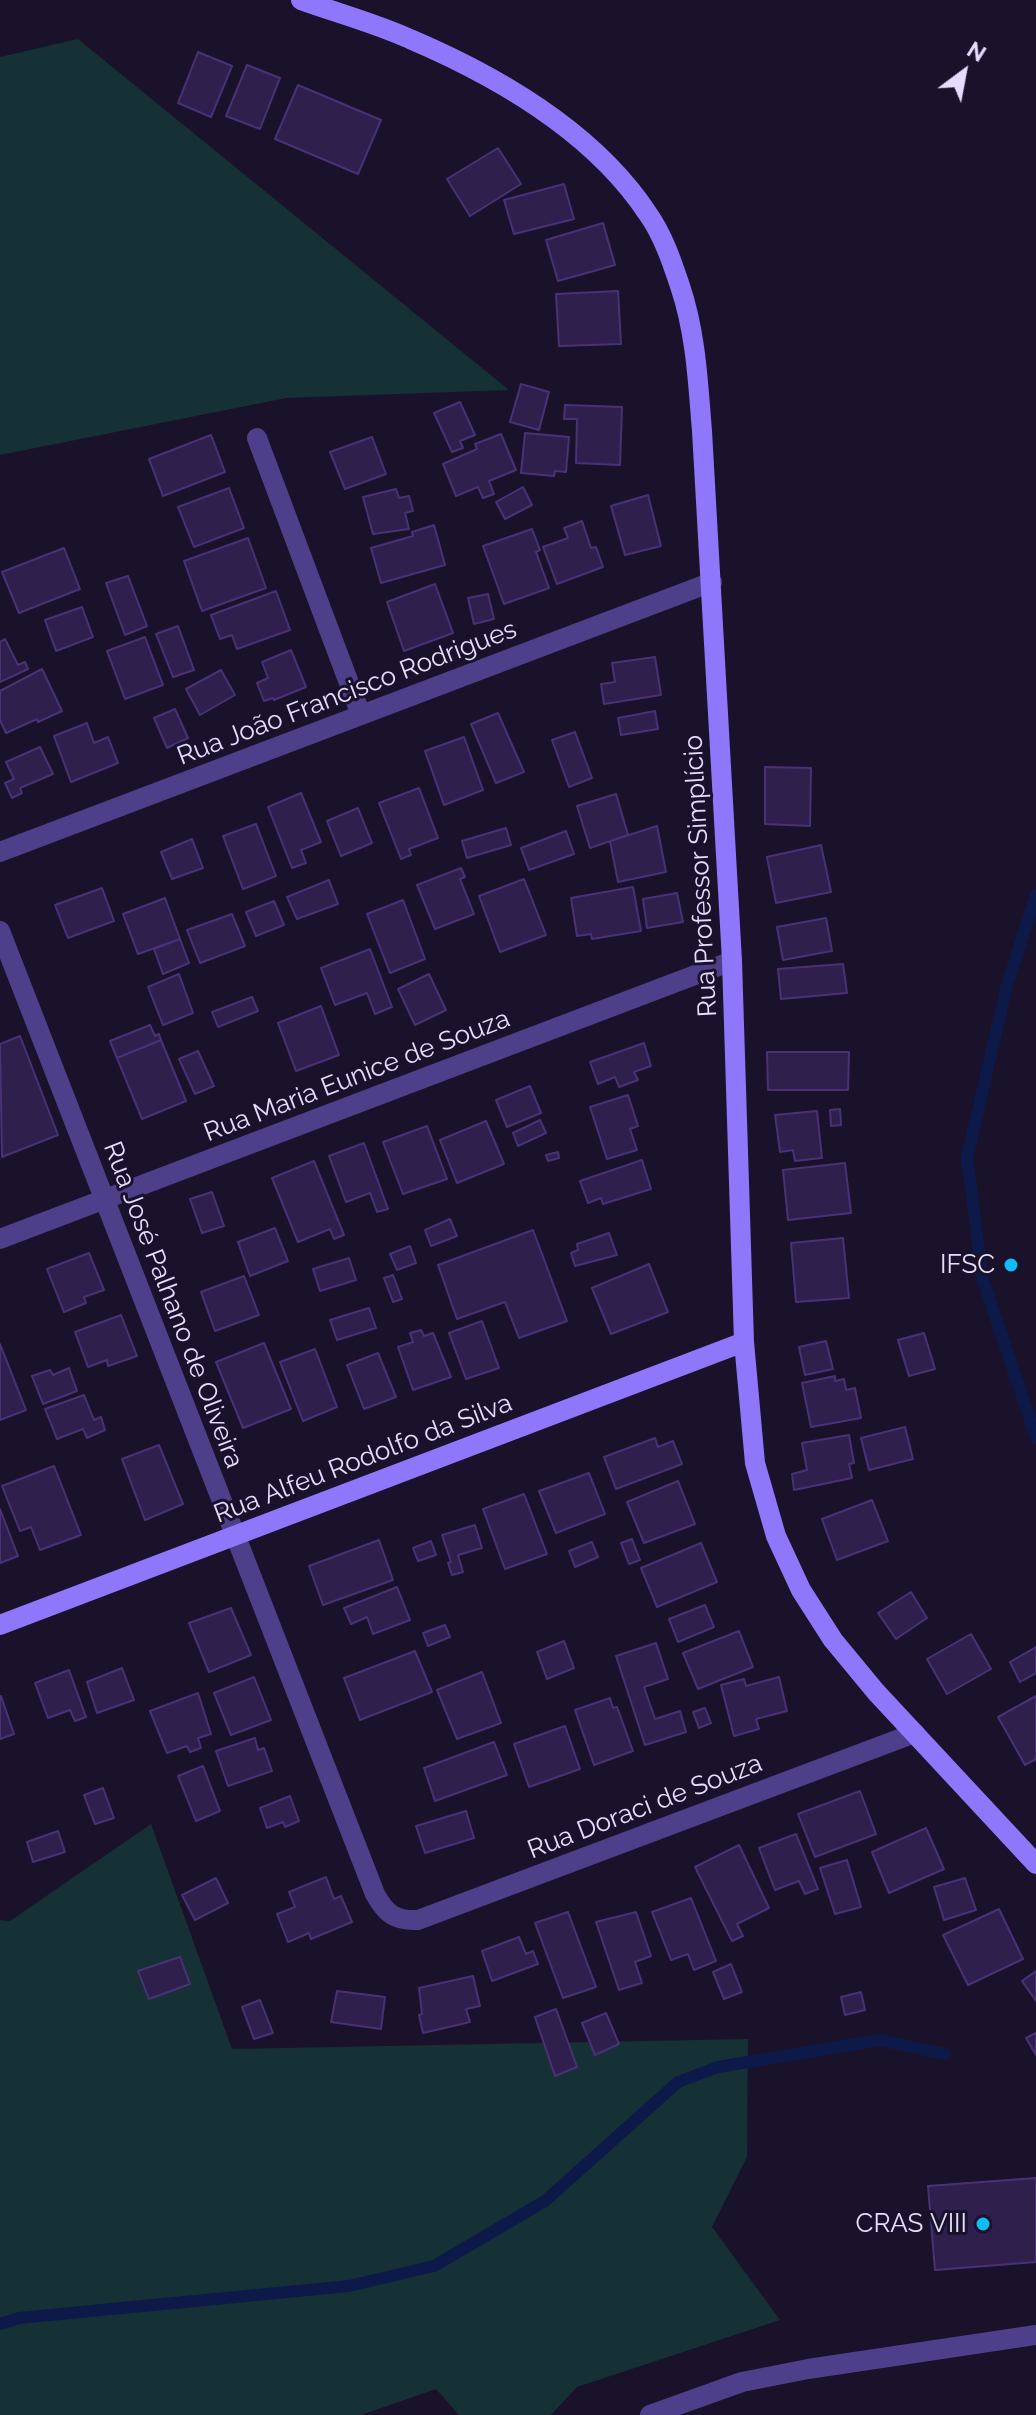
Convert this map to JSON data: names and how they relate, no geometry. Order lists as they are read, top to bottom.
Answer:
{
  "streets": {
    "street": [
      "Rua João Francisco Rodrigues",
      "Rua Professor Simplício",
      "Rua Maria Eunice de Souza",
      "Rua José Palhano de Oliveira",
      "Rua Alfeu Rodolfo da Silva",
      "Rua Doraci de Souza"
    ]
  },
  "crossings": [
    ["Rua João Francisco Rodrigues", "Rua Professor Simplício"],
    ["Rua Professor Simplício", "Rua Maria Eunice de Souza"],
    ["Rua Professor Simplício", "Rua Alfeu Rodolfo da Silva"],
    ["Rua Professor Simplício", "Rua Doraci de Souza"],
    ["Rua Maria Eunice de Souza", "Rua José Palhano de Oliveira"],
    ["Rua José Palhano de Oliveira", "Rua Alfeu Rodolfo da Silva"],
    ["Rua José Palhano de Oliveira", "Rua Doraci de Souza"]
  ],
  "places": ["IFSC", "CRAS VIII"],
  "north": "top right"
}
